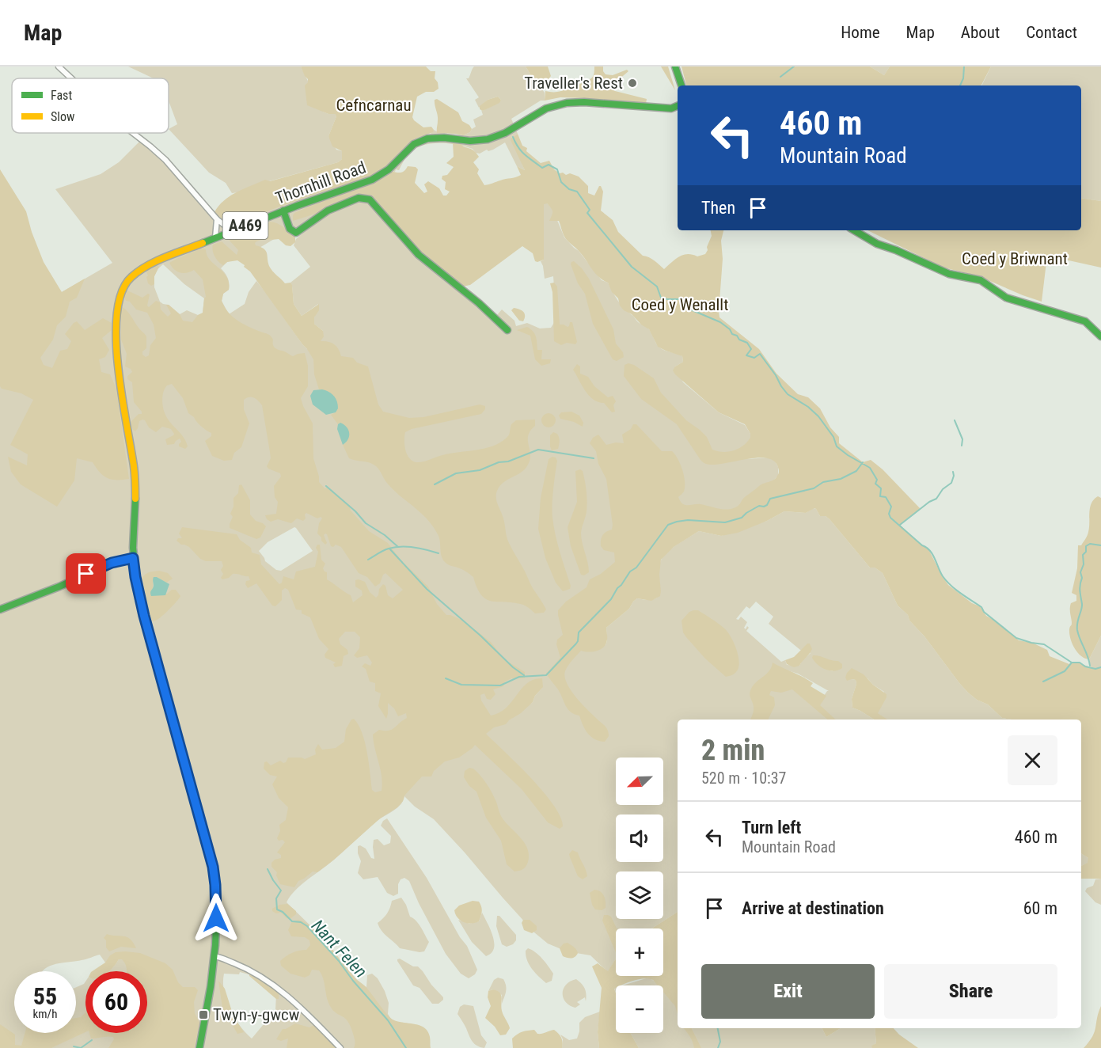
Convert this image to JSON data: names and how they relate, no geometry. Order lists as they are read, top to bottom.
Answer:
{
  "streets": {
    "main road": ["Thornhill Road", "A469"]
  },
  "crossings": [
    ["Thornhill Road", "A469"]
  ],
  "water": ["Nant Felen"],
  "parks": ["Cefncarnau", "Coed y Briwnant", "Coed y Wenallt"],
  "places": {
    "other": ["Traveller's Rest"],
    "transit": ["Twyn-y-gwcw"]
  },
  "legend": ["Fast", "Slow"],
  "north": "bottom left",
  "page": {
    "header": "Map",
    "nav": [
      "Home",
      "Map",
      "About",
      "Contact"
    ],
    "turn": ["460 m", "Mountain Road"],
    "then": "Then",
    "heading": ["2 min", "520 m · 10:37"],
    "map_buttons": ["+", "−"],
    "list": [
      {
        "name": "Turn left",
        "note": "Mountain Road",
        "value": "460 m"
      },
      {
        "name": "Arrive at destination",
        "value": "60 m"
      }
    ],
    "buttons": ["Exit", "Share"],
    "speed": "55 km/h",
    "limit": "60"
  }
}
